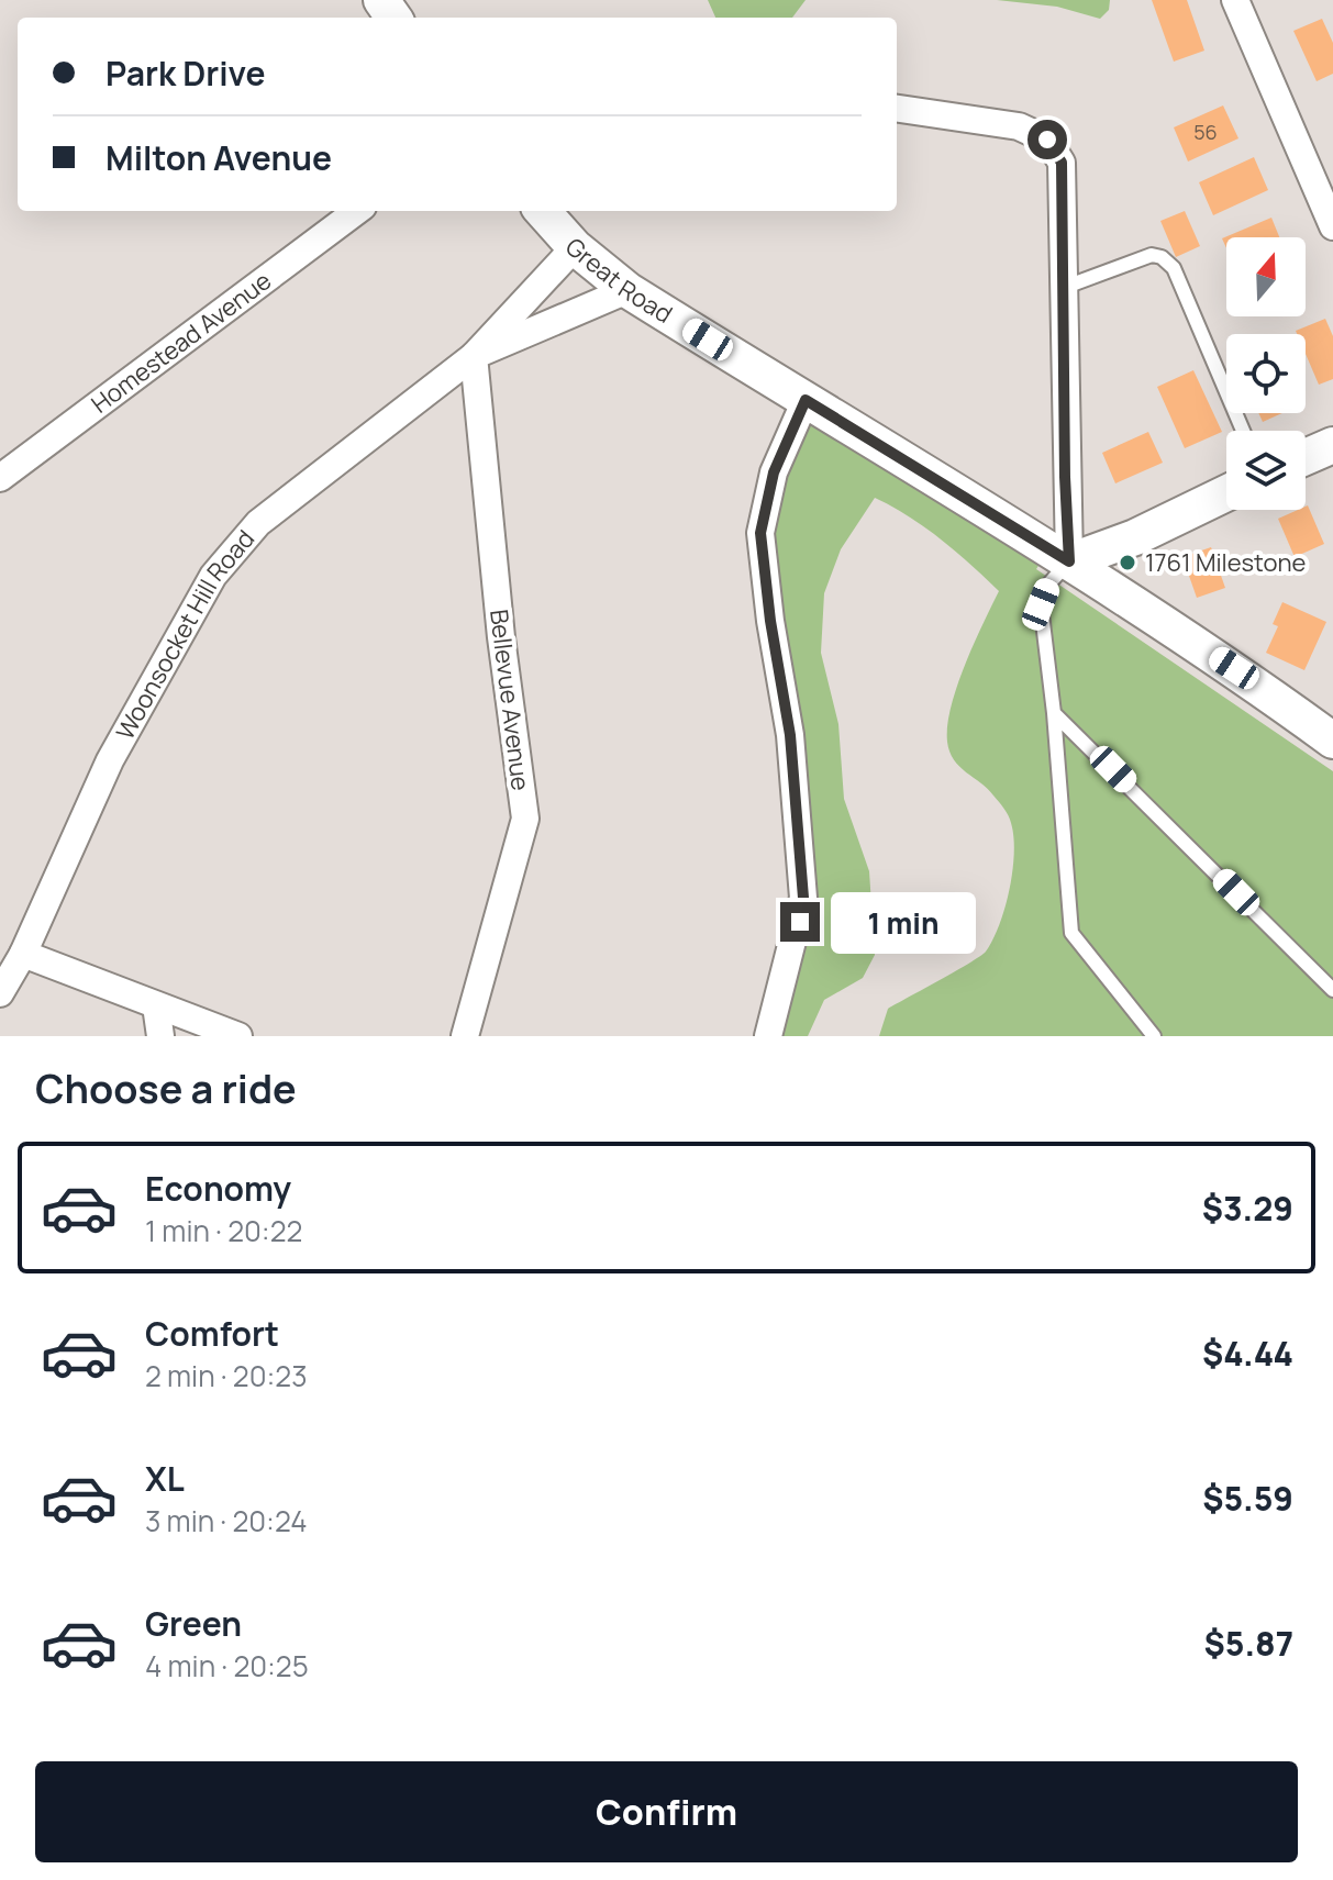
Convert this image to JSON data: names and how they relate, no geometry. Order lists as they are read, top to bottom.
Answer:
{
  "streets": {
    "main road": ["Great Road"],
    "street": ["Homestead Avenue", "Woonsocket Hill Road", "Bellevue Avenue"]
  },
  "crossings": [
    ["Great Road", "Woonsocket Hill Road"],
    ["Woonsocket Hill Road", "Bellevue Avenue"]
  ],
  "places": ["1761 Milestone"],
  "house_numbers": ["56"],
  "north": "top",
  "page": {
    "banner": ["Park Drive", "Milton Avenue"],
    "bubble": "1 min",
    "heading": "Choose a ride",
    "list": [
      {
        "name": "Economy",
        "note": "1 min · 20:22",
        "value": "$3.29"
      },
      {
        "name": "Comfort",
        "note": "2 min · 20:23",
        "value": "$4.44"
      },
      {
        "name": "XL",
        "note": "3 min · 20:24",
        "value": "$5.59"
      },
      {
        "name": "Green",
        "note": "4 min · 20:25",
        "value": "$5.87"
      }
    ],
    "buttons": "Confirm"
  }
}
